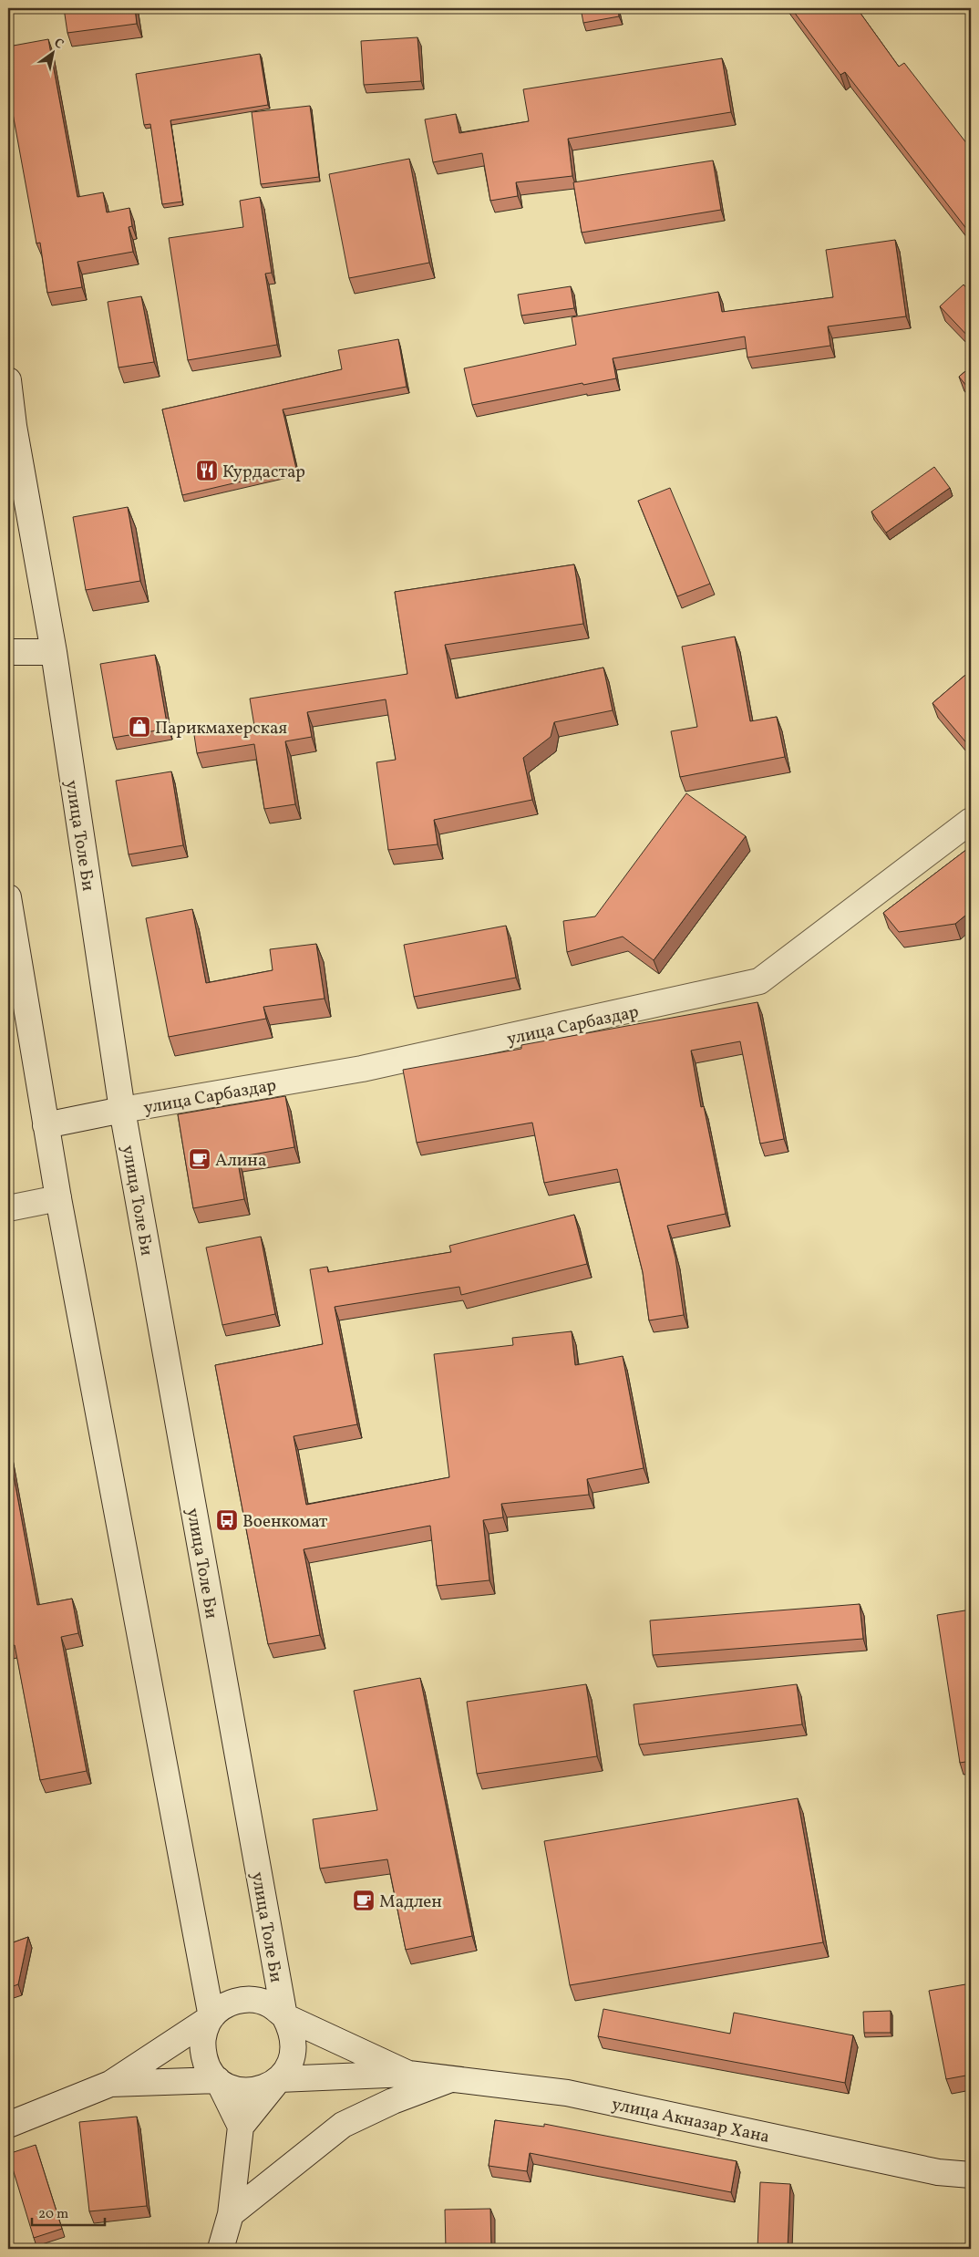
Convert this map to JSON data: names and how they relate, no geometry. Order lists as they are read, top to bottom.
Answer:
{
  "streets": {
    "main road": ["улица Толе Би", "улица Сарбаздар", "улица Акназар Хана"]
  },
  "crossings": [
    ["улица Толе Би", "улица Сарбаздар"],
    ["улица Толе Би", "улица Акназар Хана"]
  ],
  "places": {
    "restaurant": ["Курдастар"],
    "shop": ["Парикмахерская"],
    "cafe": ["Алина", "Мадлен"],
    "bus stop": ["Военкомат"]
  },
  "scale_bar": "20 m",
  "north": "top right"
}
